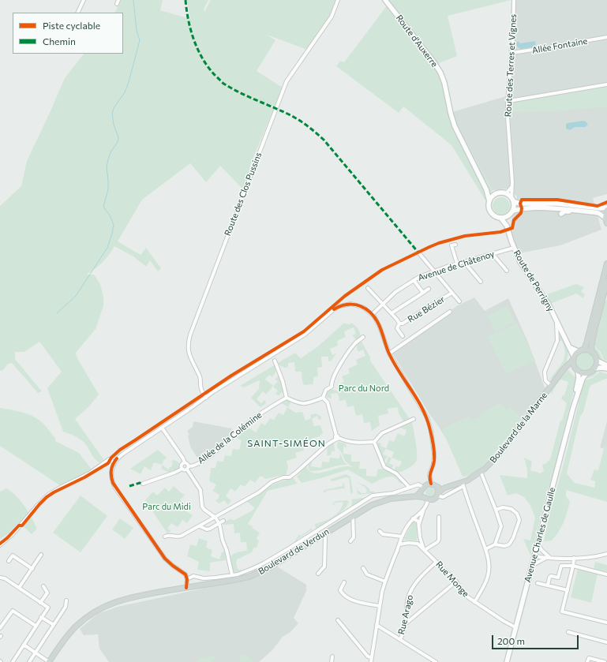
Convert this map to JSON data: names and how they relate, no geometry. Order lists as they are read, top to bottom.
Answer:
{
  "streets": {
    "main road": ["Boulevard de la Marne", "Boulevard de Verdun"],
    "street": [
      "Route d'Auxerre",
      "Allée Fontaine",
      "Route des Terres et Vignes",
      "Route des Clos Pussins",
      "Avenue de Châtenoy",
      "Route de Perrigny",
      "Rue Bézier",
      "Allée de la Colémine",
      "Avenue Charles de Gaulle",
      "Rue Monge",
      "Rue Arago"
    ]
  },
  "crossings": [
    ["Route d'Auxerre", "Route des Terres et Vignes"],
    ["Route d'Auxerre", "Route de Perrigny"],
    ["Allée Fontaine", "Route des Terres et Vignes"],
    ["Route des Terres et Vignes", "Route de Perrigny"],
    ["Avenue de Châtenoy", "Route de Perrigny"],
    ["Route de Perrigny", "Boulevard de la Marne"],
    ["Route de Perrigny", "Avenue Charles de Gaulle"],
    ["Boulevard de la Marne", "Avenue Charles de Gaulle"],
    ["Avenue Charles de Gaulle", "Rue Monge"],
    ["Rue Monge", "Rue Arago"]
  ],
  "districts": ["SAINT-SIMÉON"],
  "parks": ["Parc du Nord", "Parc du Midi"],
  "legend": ["Piste cyclable", "Chemin"],
  "scale_bar": "200 m"
}
